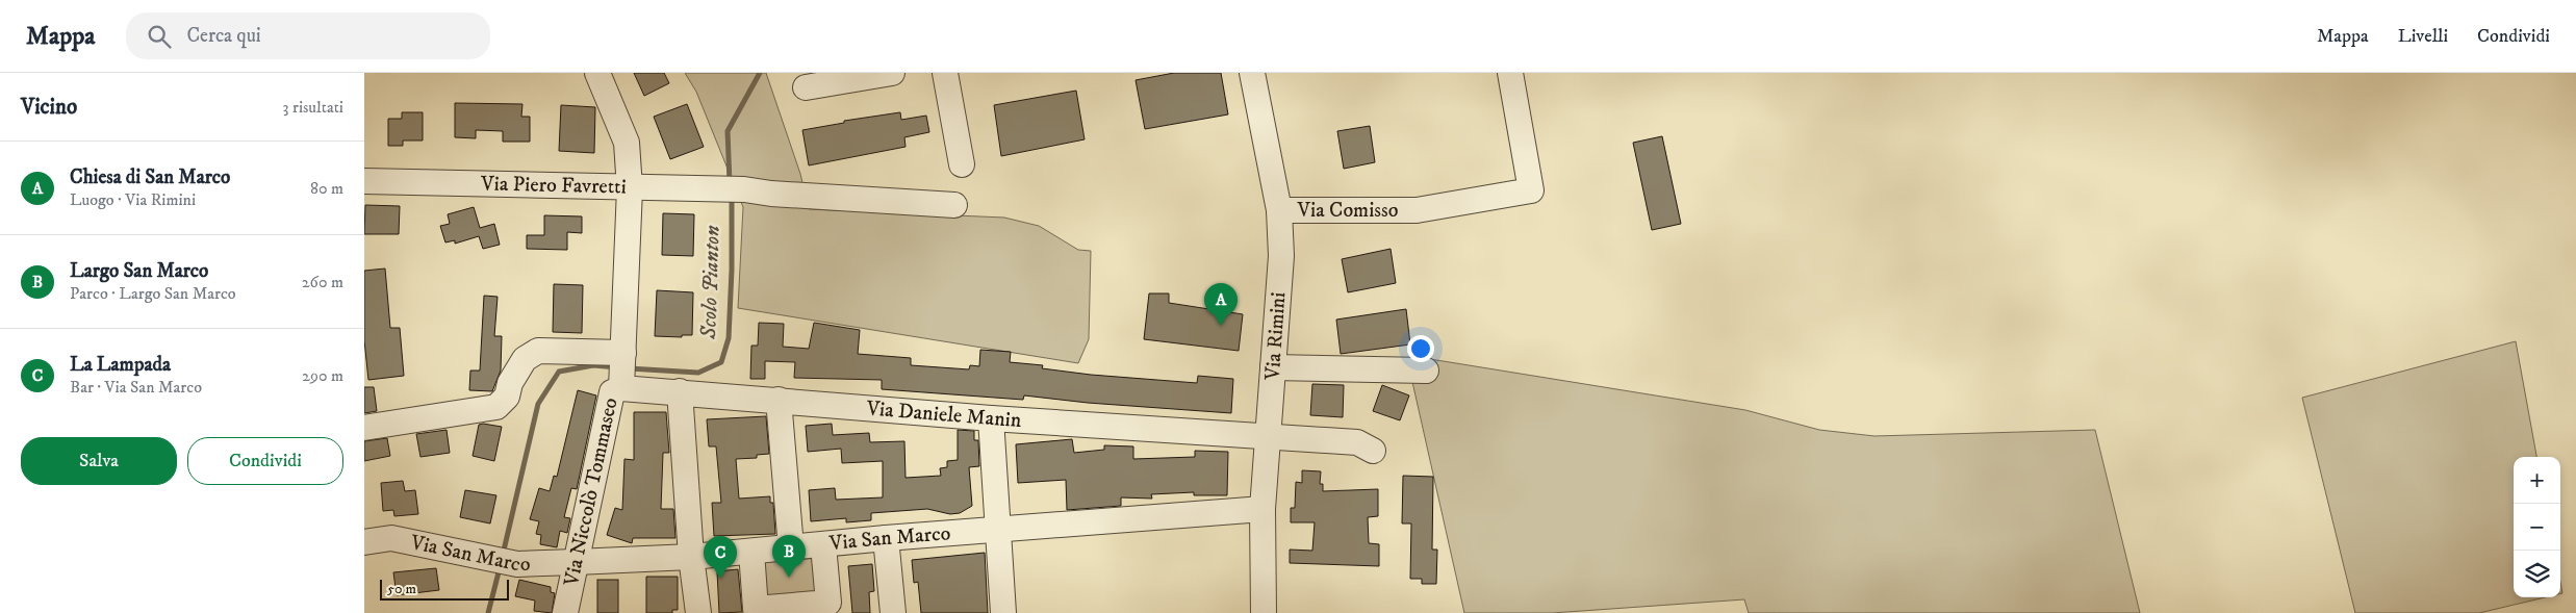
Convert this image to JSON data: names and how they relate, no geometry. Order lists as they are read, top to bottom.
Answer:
{
  "streets": {
    "street": [
      "Via Piero Favretti",
      "Via Comisso",
      "Via Rimini",
      "Via Daniele Manin",
      "Via Niccolò Tommaseo",
      "Via San Marco"
    ]
  },
  "crossings": [
    ["Via Piero Favretti", "Via Niccolò Tommaseo"],
    ["Via Comisso", "Via Rimini"],
    ["Via Rimini", "Via Daniele Manin"],
    ["Via Rimini", "Via San Marco"],
    ["Via Daniele Manin", "Via Niccolò Tommaseo"],
    ["Via Niccolò Tommaseo", "Via San Marco"]
  ],
  "water": ["Scolo Pianton"],
  "scale_bar": "50 m",
  "page": {
    "header": "Mappa",
    "search": "Cerca qui",
    "nav": ["Mappa", "Livelli", "Condividi"],
    "heading": ["Vicino", "3 risultati"],
    "list": [
      {
        "mark": "A",
        "name": "Chiesa di San Marco",
        "note": "Luogo · Via Rimini",
        "value": "80 m"
      },
      {
        "mark": "B",
        "name": "Largo San Marco",
        "note": "Parco · Largo San Marco",
        "value": "260 m"
      },
      {
        "mark": "C",
        "name": "La Lampada",
        "note": "Bar · Via San Marco",
        "value": "290 m"
      }
    ],
    "pins": ["A", "B", "C"],
    "buttons": ["Salva", "Condividi"],
    "map_buttons": ["+", "−"],
    "scale": "50 m"
  }
}
